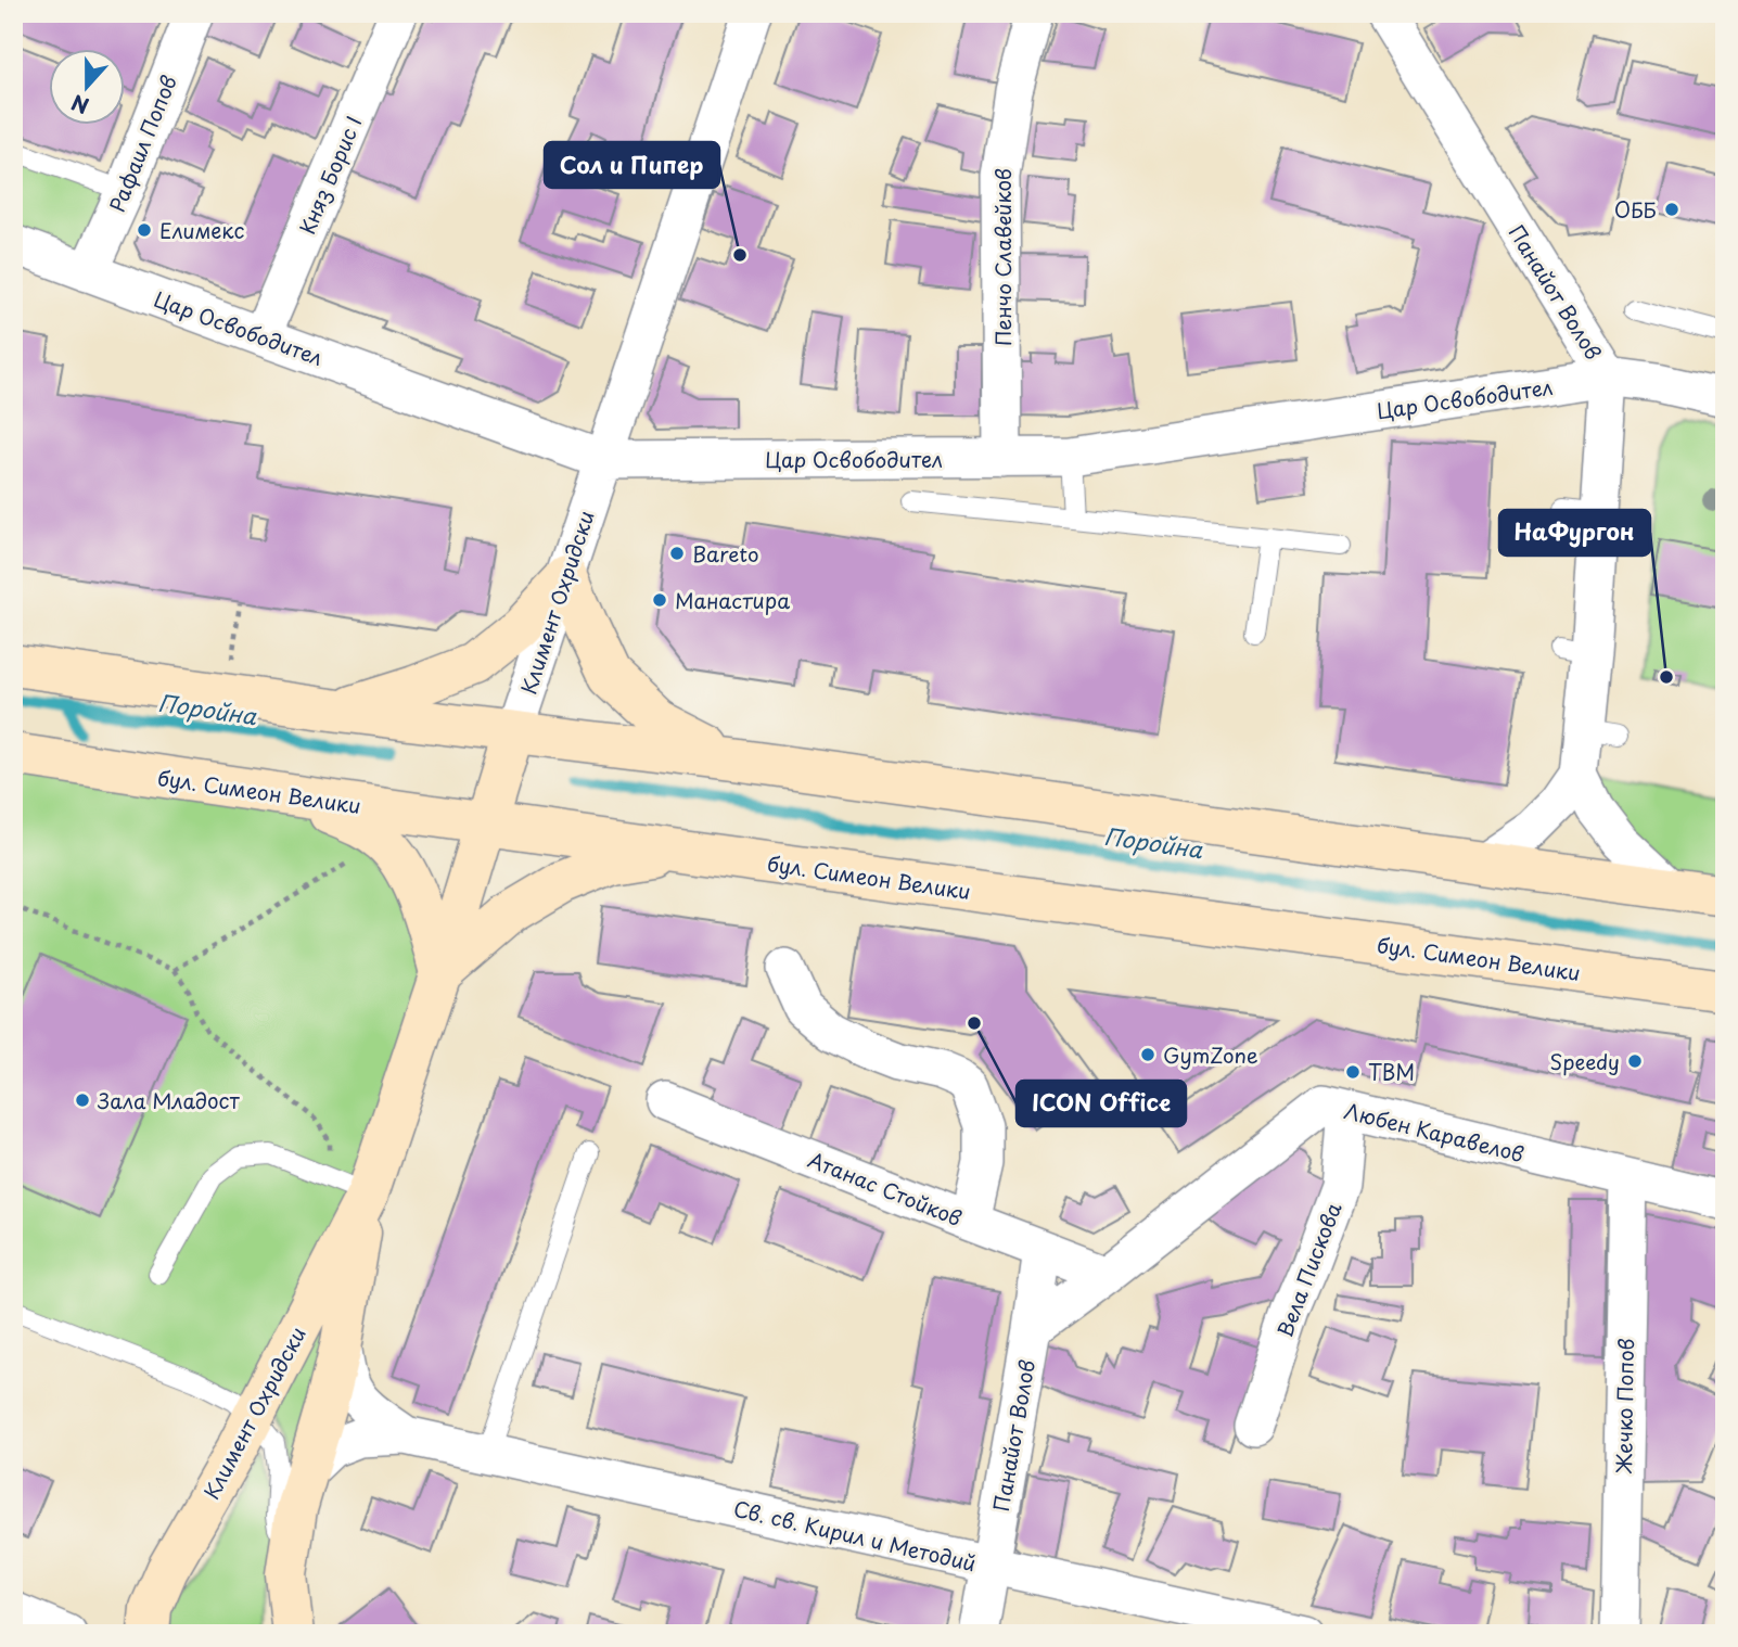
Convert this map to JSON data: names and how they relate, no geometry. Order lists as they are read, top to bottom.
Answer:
{
  "streets": {
    "main road": ["Климент Охридски", "бул. Симеон Велики"],
    "street": [
      "Рафаил Попов",
      "Княз Борис I",
      "Пенчо Славейков",
      "Панайот Волов",
      "Цар Освободител",
      "Любен Каравелов",
      "Атанас Стойков",
      "Вела Пискова",
      "Жечко Попов",
      "Св. св. Кирил и Методий"
    ]
  },
  "crossings": [
    ["Рафаил Попов", "Цар Освободител"],
    ["Княз Борис I", "Цар Освободител"],
    ["Пенчо Славейков", "Цар Освободител"],
    ["Панайот Волов", "Цар Освободител"],
    ["Панайот Волов", "Любен Каравелов"],
    ["Панайот Волов", "Атанас Стойков"],
    ["Панайот Волов", "Св. св. Кирил и Методий"],
    ["Цар Освободител", "Климент Охридски"],
    ["Климент Охридски", "бул. Симеон Велики"],
    ["Любен Каравелов", "Атанас Стойков"],
    ["Любен Каравелов", "Вела Пискова"],
    ["Любен Каравелов", "Жечко Попов"]
  ],
  "water": ["Поройна"],
  "places": [
    "ОББ",
    "Елимекс",
    "Сол и Пипер",
    "Bareto",
    "Манастира",
    "НаФургон",
    "ICON Office",
    "GymZone",
    "Speedy",
    "ТВМ",
    "Зала Младост"
  ],
  "north": "bottom"
}
